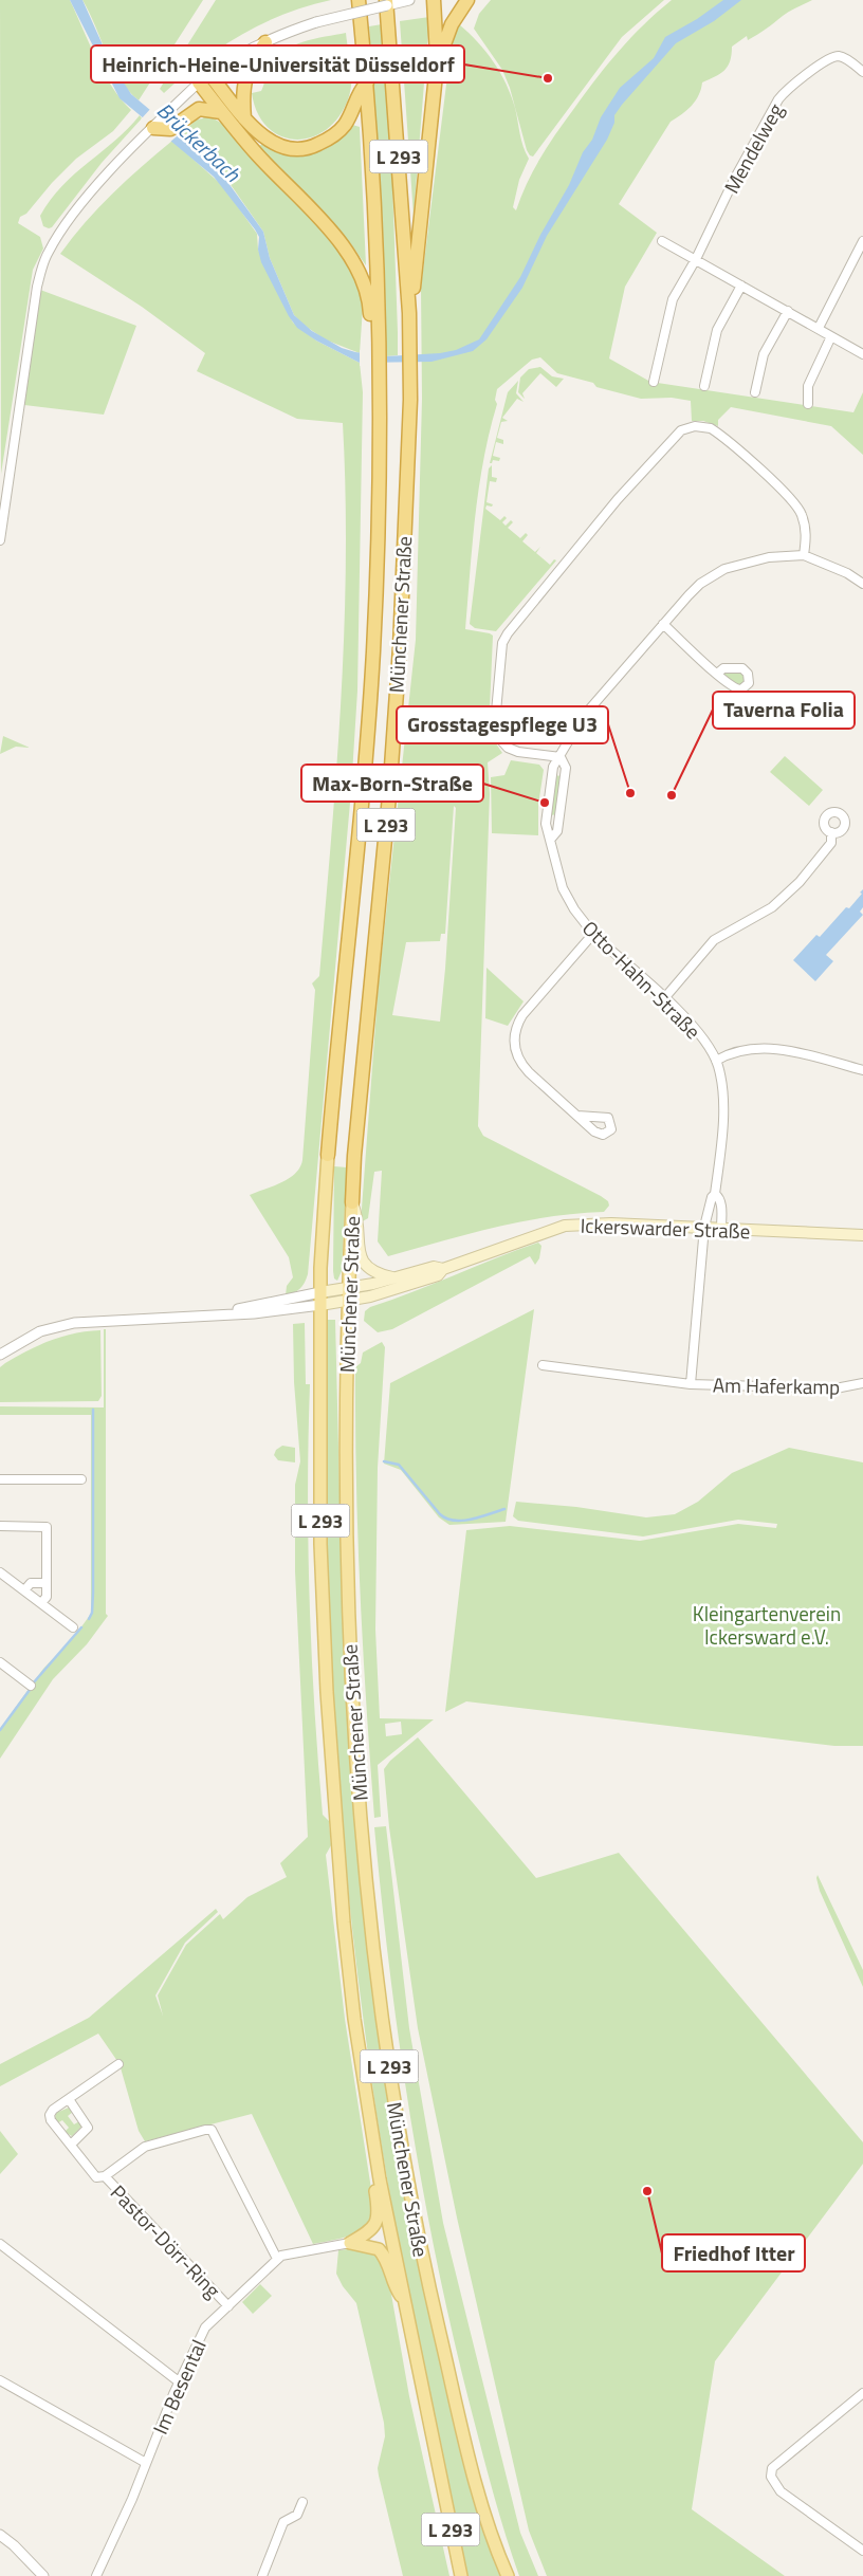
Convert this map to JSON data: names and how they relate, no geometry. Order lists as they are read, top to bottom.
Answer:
{
  "streets": {
    "highway": ["L 293", "Münchener Straße"],
    "main road": ["Ickerswarder Straße"],
    "street": [
      "Mendelweg",
      "Otto-Hahn-Straße",
      "Am Haferkamp",
      "Pastor-Dörr-Ring",
      "Im Besental"
    ]
  },
  "crossings": [
    ["Münchener Straße", "Ickerswarder Straße"],
    ["Otto-Hahn-Straße", "Ickerswarder Straße"],
    ["Otto-Hahn-Straße", "Am Haferkamp"],
    ["Ickerswarder Straße", "Am Haferkamp"],
    ["Pastor-Dörr-Ring", "Im Besental"]
  ],
  "water": ["Brückerbach"],
  "parks": ["Kleingartenverein Ickersward e.V."],
  "places": [
    "Heinrich-Heine-Universität Düsseldorf",
    "Grosstagespflege U3",
    "Taverna Folia",
    "Max-Born-Straße",
    "Friedhof Itter"
  ]
}
